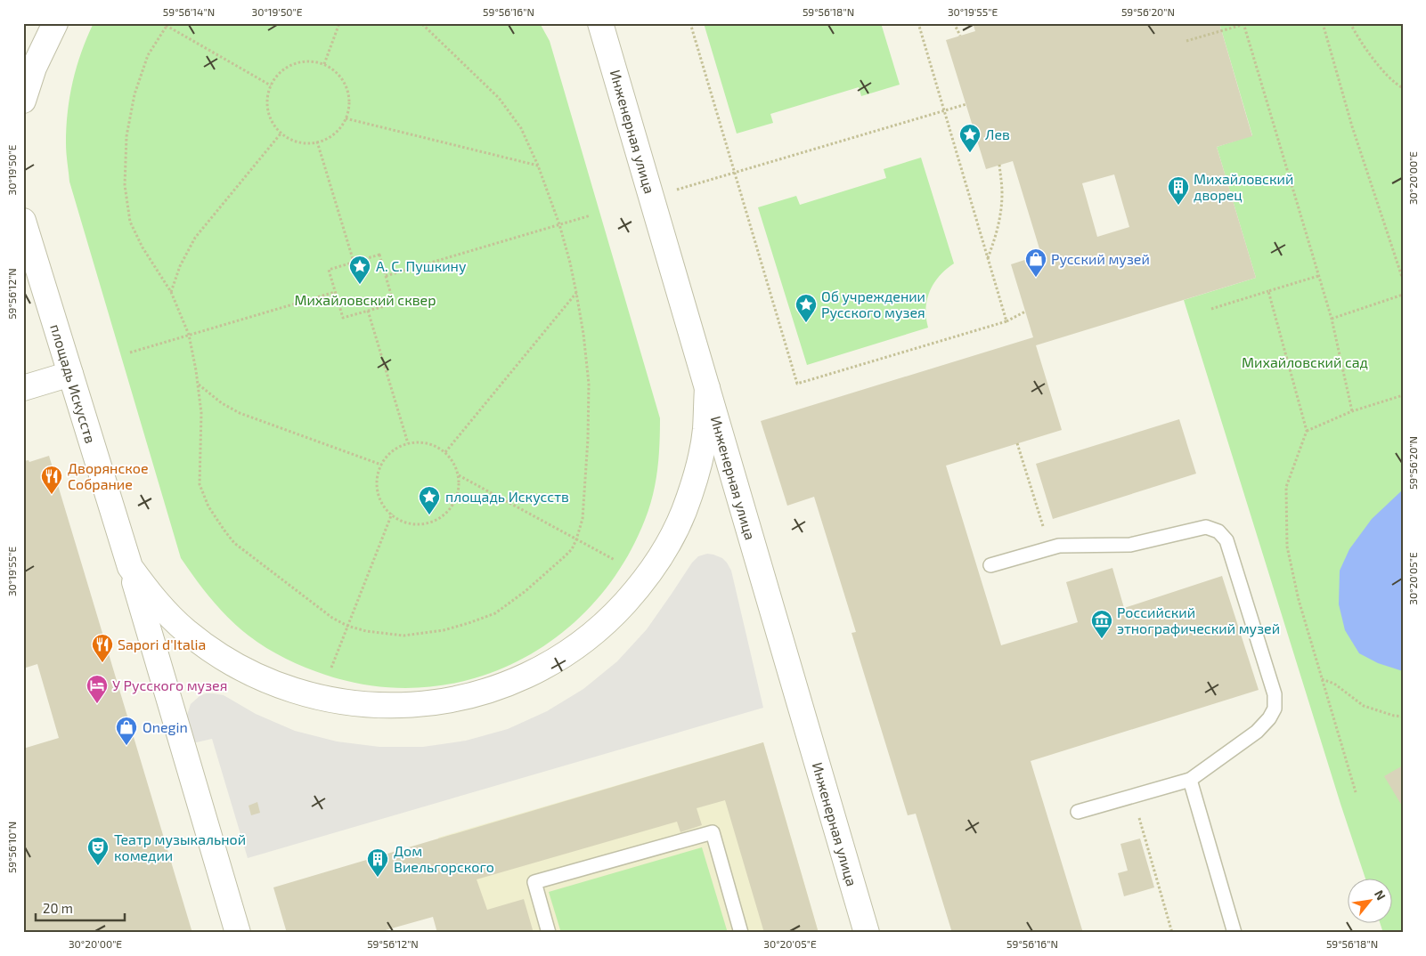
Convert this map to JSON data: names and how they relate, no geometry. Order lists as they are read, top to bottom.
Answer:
{
  "streets": {
    "street": ["Инженерная улица", "площадь Искусств"]
  },
  "crossings": [
    ["Инженерная улица", "площадь Искусств"]
  ],
  "parks": ["Михайловский сквер", "Михайловский сад"],
  "places": {
    "place": [
      "Лев",
      "А. С. Пушкину",
      "Об учреждении Русского музея",
      "площадь Искусств"
    ],
    "building": ["Михайловский дворец", "Дом Виельгорского"],
    "shop": ["Русский музей", "Onegin"],
    "restaurant": ["Дворянское Собрание", "Sapori d'Italia"],
    "museum": ["Российский этнографический музей"],
    "hotel": ["У Русского музея"],
    "theatre": ["Театр музыкальной комедии"]
  },
  "scale_bar": "20 m",
  "north": "top right",
  "coordinates": [
    "59°56'14\"N",
    "30°19'50\"E",
    "59°56'16\"N",
    "59°56'18\"N",
    "30°19'55\"E",
    "59°56'20\"N",
    "30°20'00\"E",
    "59°56'12\"N",
    "30°20'05\"E",
    "59°56'10\"N"
  ]
}
